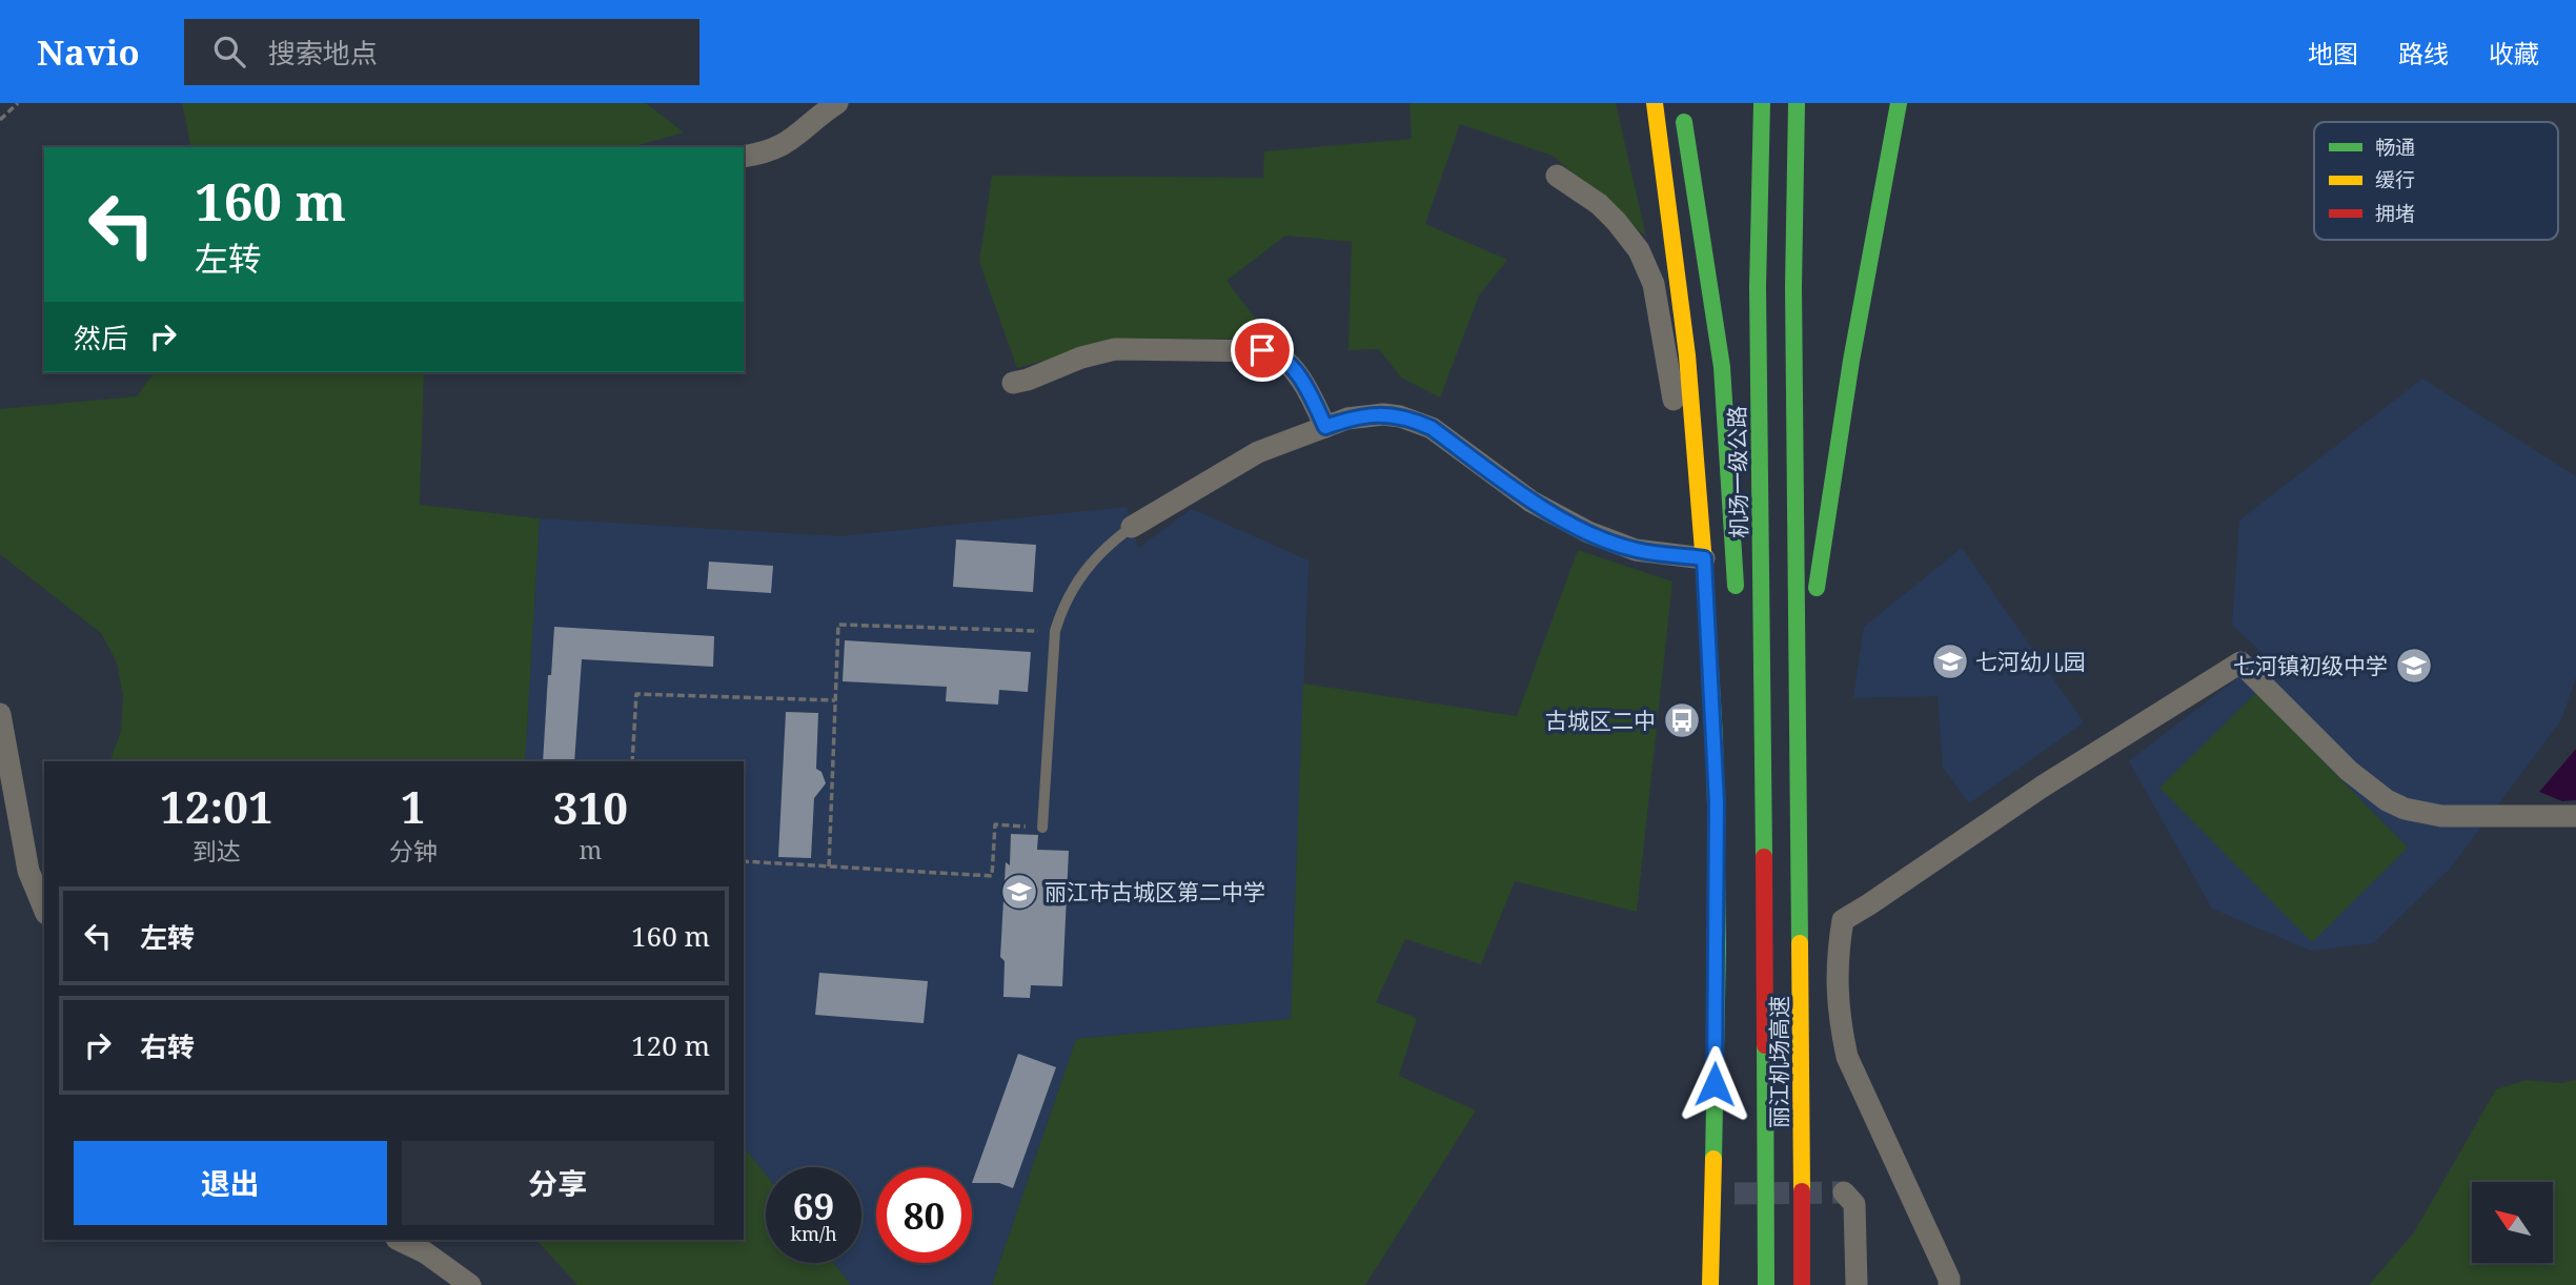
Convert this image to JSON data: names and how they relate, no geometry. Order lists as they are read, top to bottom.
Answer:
{
  "streets": {
    "highway": ["机场一级公路", "丽江机场高速"]
  },
  "crossings": [
    ["机场一级公路", "丽江机场高速"]
  ],
  "places": {
    "school or university": ["七河幼儿园", "七河镇初级中学", "丽江市古城区第二中学"],
    "bus stop": ["古城区二中"]
  },
  "legend": ["畅通", "缓行", "拥堵"],
  "north": "top left",
  "page": {
    "header": "Navio",
    "search": "搜索地点",
    "nav": ["地图", "路线", "收藏"],
    "turn": ["160 m", "左转"],
    "then": "然后",
    "eta": [
      "12:01",
      "到达",
      "1",
      "分钟",
      "310",
      "m"
    ],
    "list": [
      {
        "name": "左转",
        "value": "160 m"
      },
      {
        "name": "右转",
        "value": "120 m"
      }
    ],
    "buttons": ["退出", "分享"],
    "speed": "69 km/h",
    "limit": "80"
  }
}
